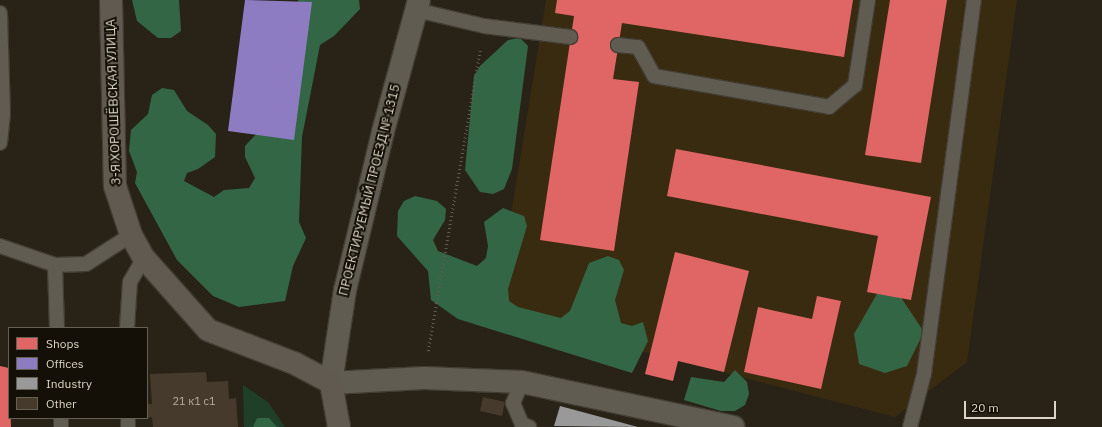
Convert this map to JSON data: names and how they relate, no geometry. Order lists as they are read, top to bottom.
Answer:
{
  "streets": {
    "street": ["3-Я ХОРОШЁВСКАЯ УЛИЦА", "ПРОЕКТИРУЕМЫЙ ПРОЕЗД № 1315"]
  },
  "crossings": [
    ["3-Я ХОРОШЁВСКАЯ УЛИЦА", "ПРОЕКТИРУЕМЫЙ ПРОЕЗД № 1315"]
  ],
  "house_numbers": ["21 к1 с1"],
  "legend": [
    "Shops",
    "Offices",
    "Industry",
    "Other"
  ],
  "scale_bar": "20 m"
}
